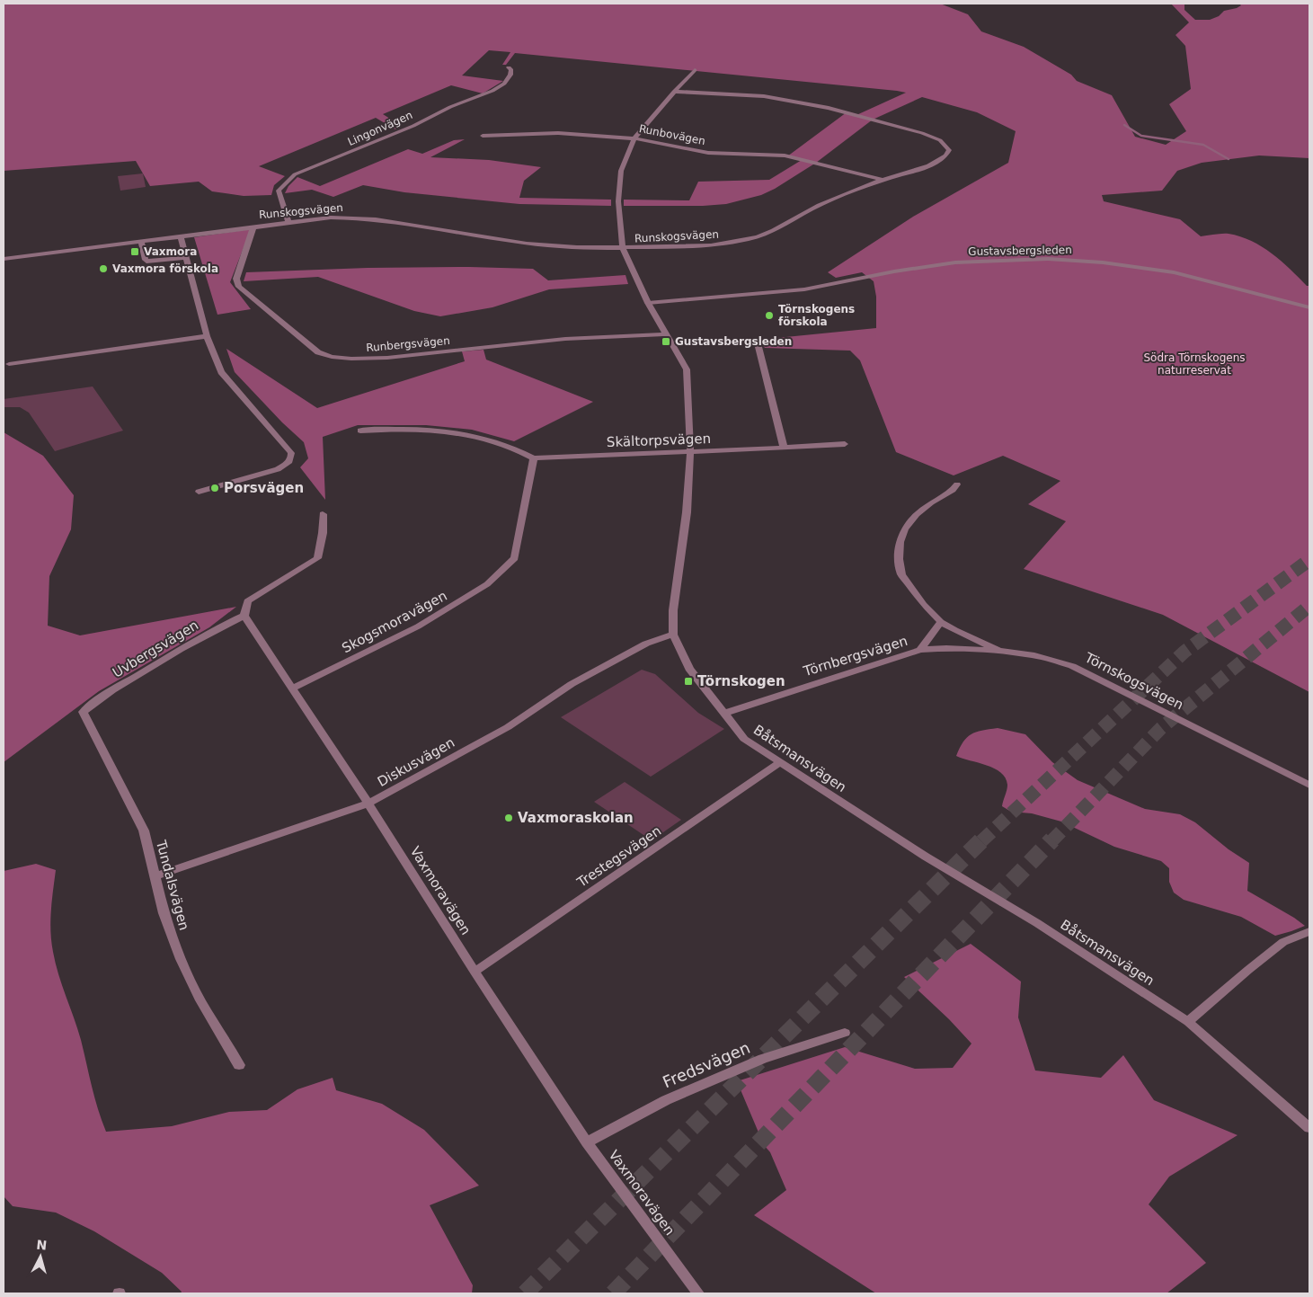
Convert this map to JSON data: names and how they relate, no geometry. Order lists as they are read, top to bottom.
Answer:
{
  "streets": {
    "street": [
      "Lingonvägen",
      "Runbovägen",
      "Runskogsvägen",
      "Gustavsbergsleden",
      "Runbergsvägen",
      "Skältorpsvägen",
      "Skogsmoravägen",
      "Uvbergsvägen",
      "Törnbergsvägen",
      "Törnskogsvägen",
      "Båtsmansvägen",
      "Diskusvägen",
      "Trestegsvägen",
      "Tundalsvägen",
      "Vaxmoravägen",
      "Fredsvägen"
    ]
  },
  "crossings": [
    ["Lingonvägen", "Runskogsvägen"],
    ["Runbovägen", "Runskogsvägen"],
    ["Runbovägen", "Båtsmansvägen"],
    ["Runskogsvägen", "Runbergsvägen"],
    ["Runskogsvägen", "Båtsmansvägen"],
    ["Gustavsbergsleden", "Båtsmansvägen"],
    ["Runbergsvägen", "Båtsmansvägen"],
    ["Skältorpsvägen", "Skogsmoravägen"],
    ["Skältorpsvägen", "Båtsmansvägen"],
    ["Skogsmoravägen", "Vaxmoravägen"],
    ["Uvbergsvägen", "Tundalsvägen"],
    ["Uvbergsvägen", "Vaxmoravägen"],
    ["Törnbergsvägen", "Törnskogsvägen"],
    ["Törnbergsvägen", "Båtsmansvägen"],
    ["Båtsmansvägen", "Diskusvägen"],
    ["Båtsmansvägen", "Trestegsvägen"],
    ["Diskusvägen", "Tundalsvägen"],
    ["Diskusvägen", "Vaxmoravägen"],
    ["Trestegsvägen", "Vaxmoravägen"],
    ["Vaxmoravägen", "Fredsvägen"]
  ],
  "parks": ["Södra Törnskogens naturreservat"],
  "places": {
    "transit": ["Vaxmora", "Gustavsbergsleden", "Törnskogen"],
    "other": [
      "Vaxmora förskola",
      "Törnskogens förskola",
      "Porsvägen",
      "Vaxmoraskolan"
    ]
  },
  "north": "top"
}
